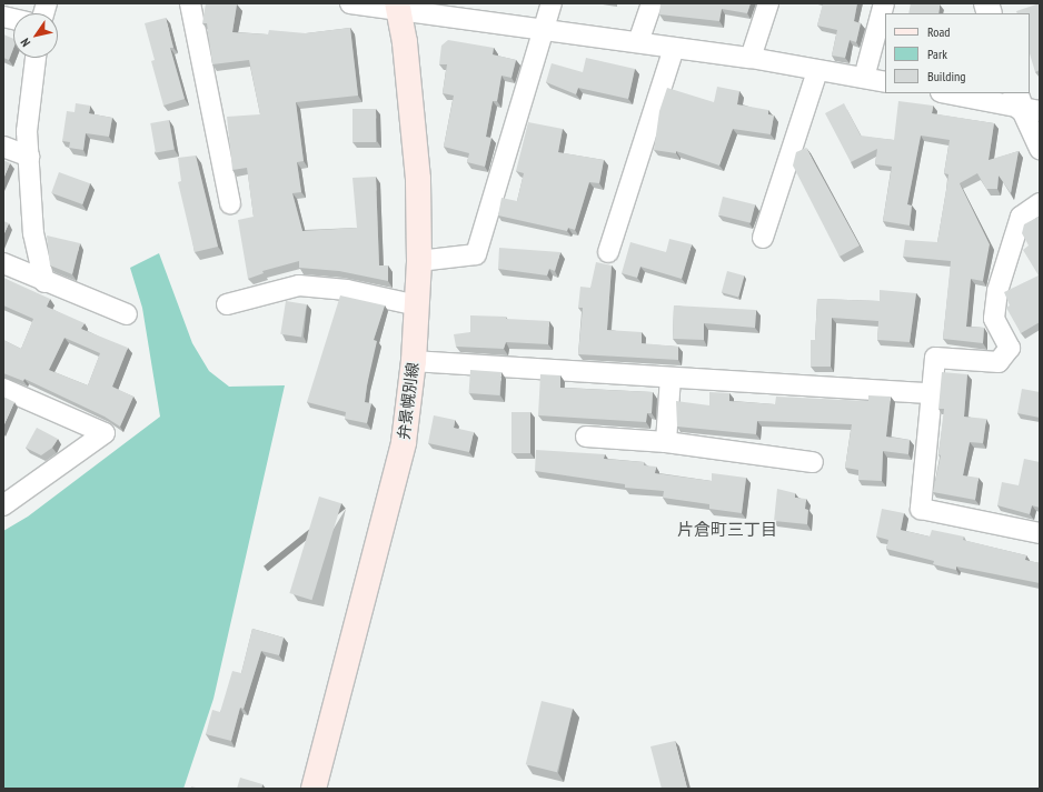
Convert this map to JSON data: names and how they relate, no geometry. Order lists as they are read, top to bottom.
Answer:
{
  "streets": {
    "main road": ["弁景幌別線"]
  },
  "districts": ["片倉町三丁目"],
  "legend": ["Road", "Park", "Building"],
  "north": "bottom left"
}
